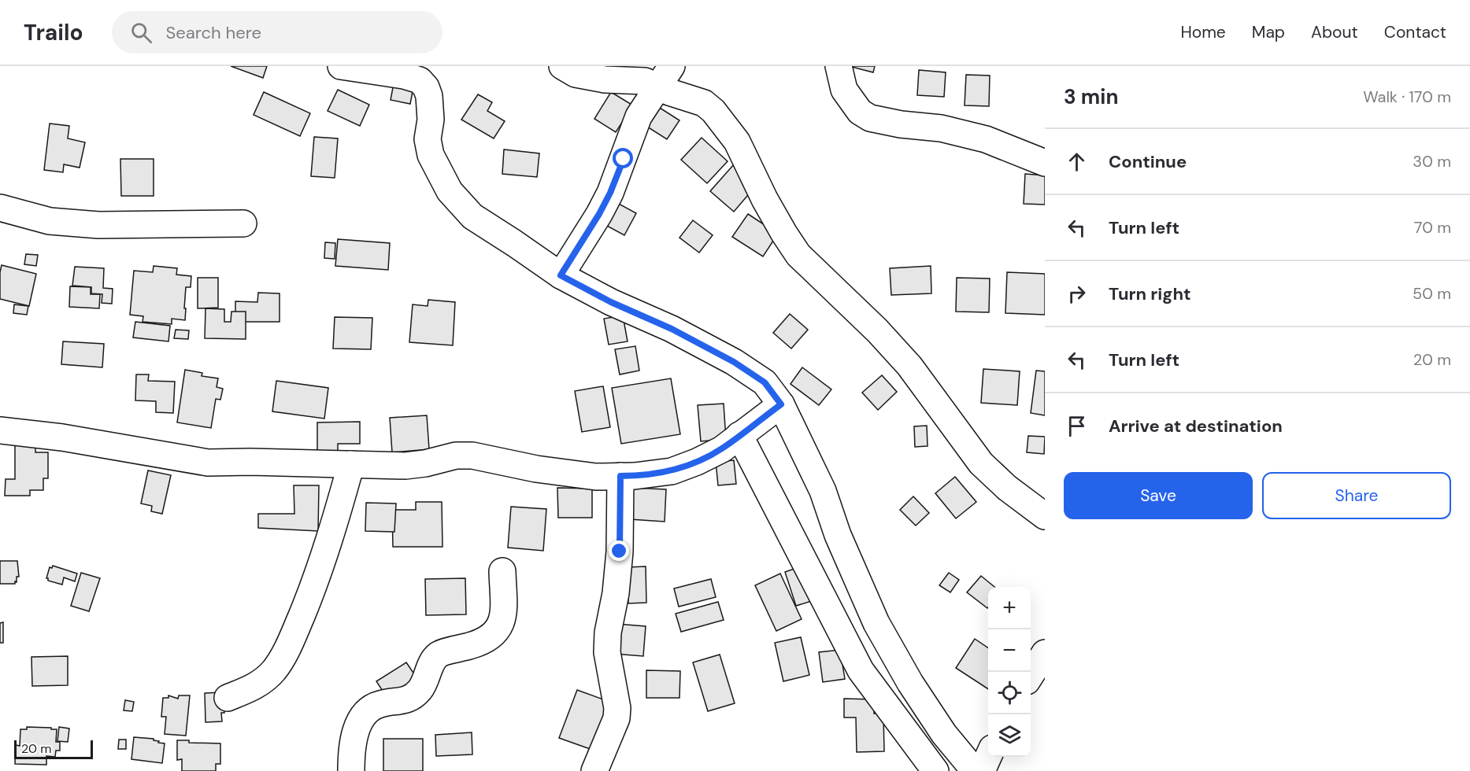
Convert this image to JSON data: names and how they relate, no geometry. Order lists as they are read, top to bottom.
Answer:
{
  "scale_bar": "20 m",
  "page": {
    "header": "Trailo",
    "search": "Search here",
    "nav": [
      "Home",
      "Map",
      "About",
      "Contact"
    ],
    "heading": ["3 min", "Walk · 170 m"],
    "list": [
      ["Continue", "30 m"],
      ["Turn left", "70 m"],
      ["Turn right", "50 m"],
      ["Turn left", "20 m"],
      "Arrive at destination"
    ],
    "buttons": ["Save", "Share"],
    "map_buttons": ["+", "−"],
    "scale": "20 m"
  }
}
